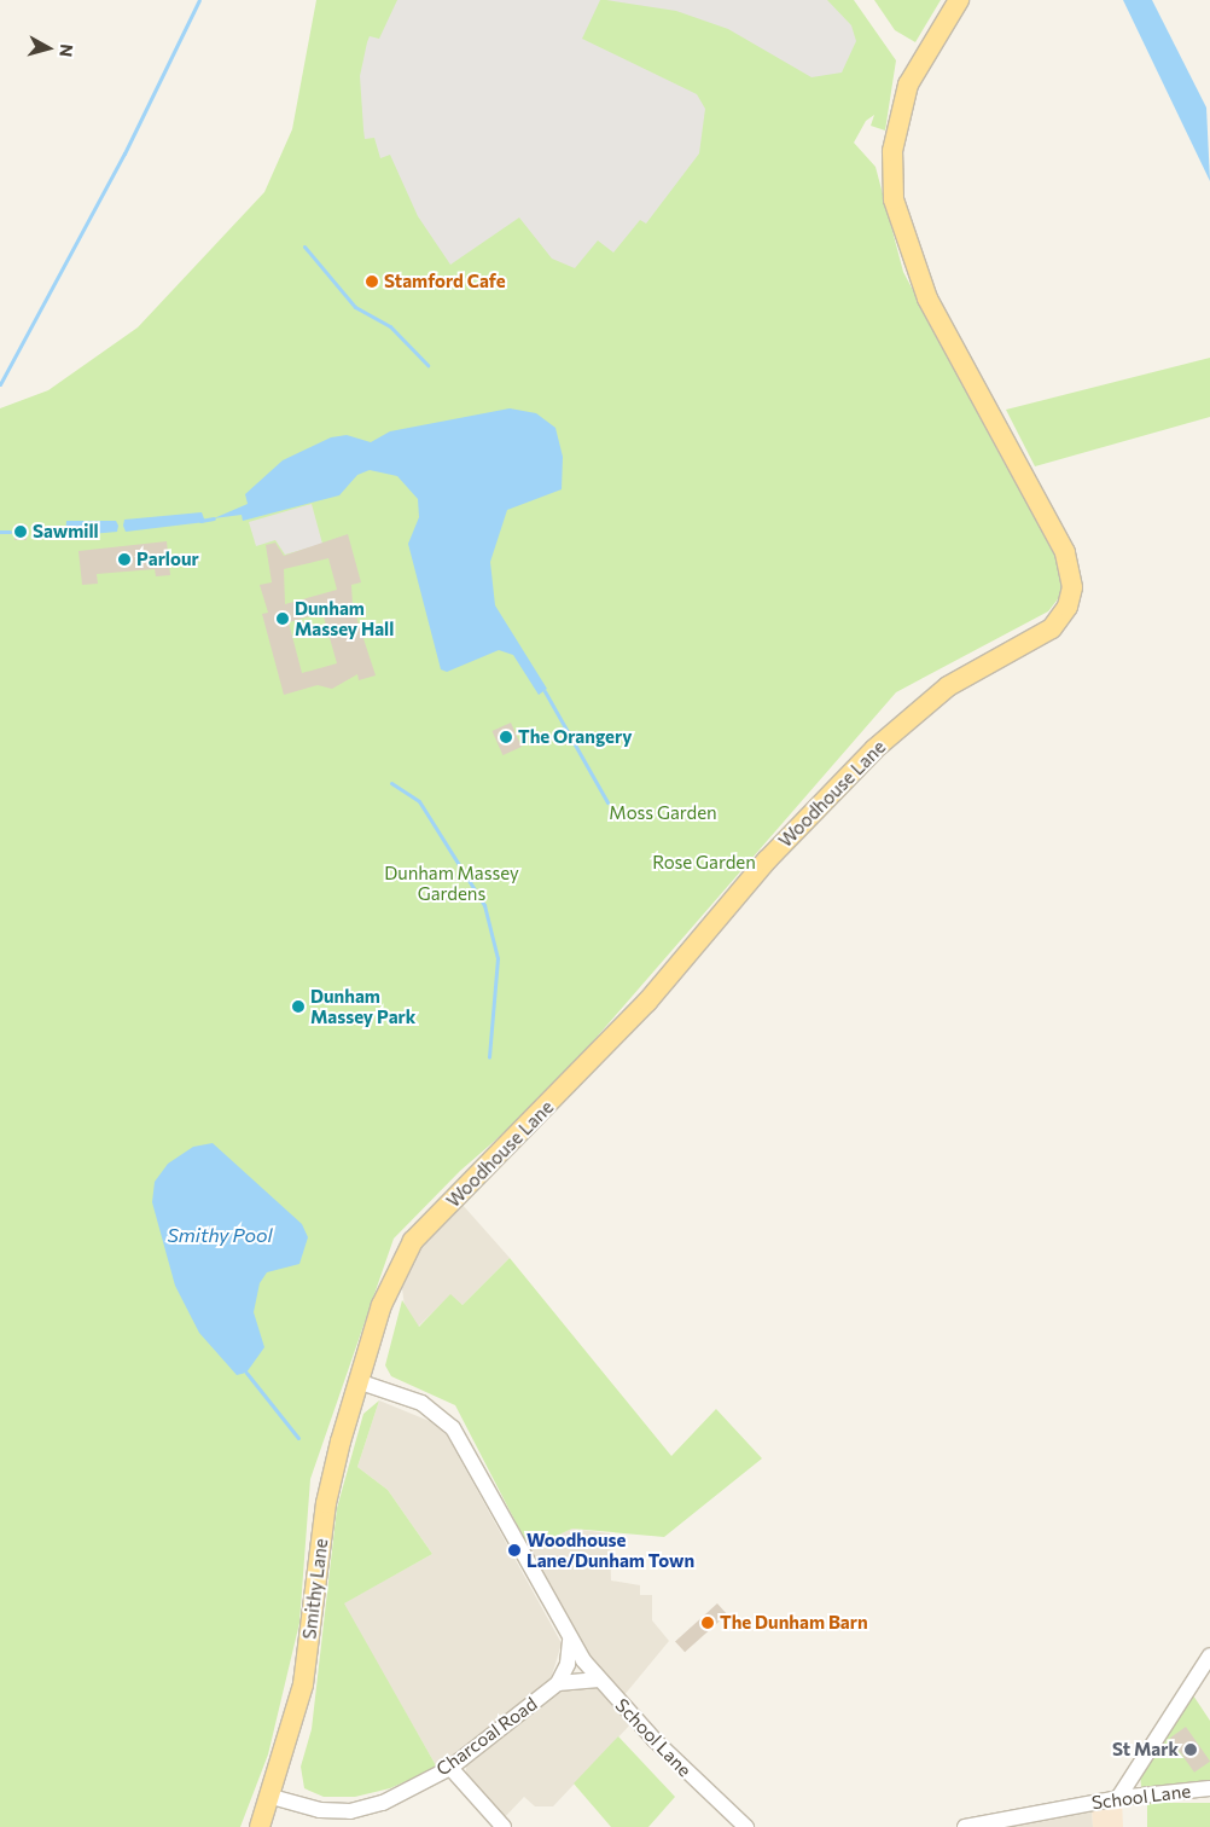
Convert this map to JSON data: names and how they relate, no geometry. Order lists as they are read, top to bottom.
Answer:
{
  "streets": {
    "main road": ["Woodhouse Lane", "Smithy Lane"],
    "street": ["Charcoal Road", "School Lane"]
  },
  "crossings": [
    ["Woodhouse Lane", "Smithy Lane"],
    ["Smithy Lane", "Charcoal Road"]
  ],
  "water": ["Smithy Pool"],
  "parks": ["Moss Garden", "Rose Garden", "Dunham Massey Gardens"],
  "places": [
    "Stamford Cafe",
    "Sawmill",
    "Parlour",
    "Dunham Massey Hall",
    "The Orangery",
    "Dunham Massey Park",
    "Woodhouse Lane/Dunham Town",
    "The Dunham Barn",
    "St Mark"
  ],
  "north": "right"
}
